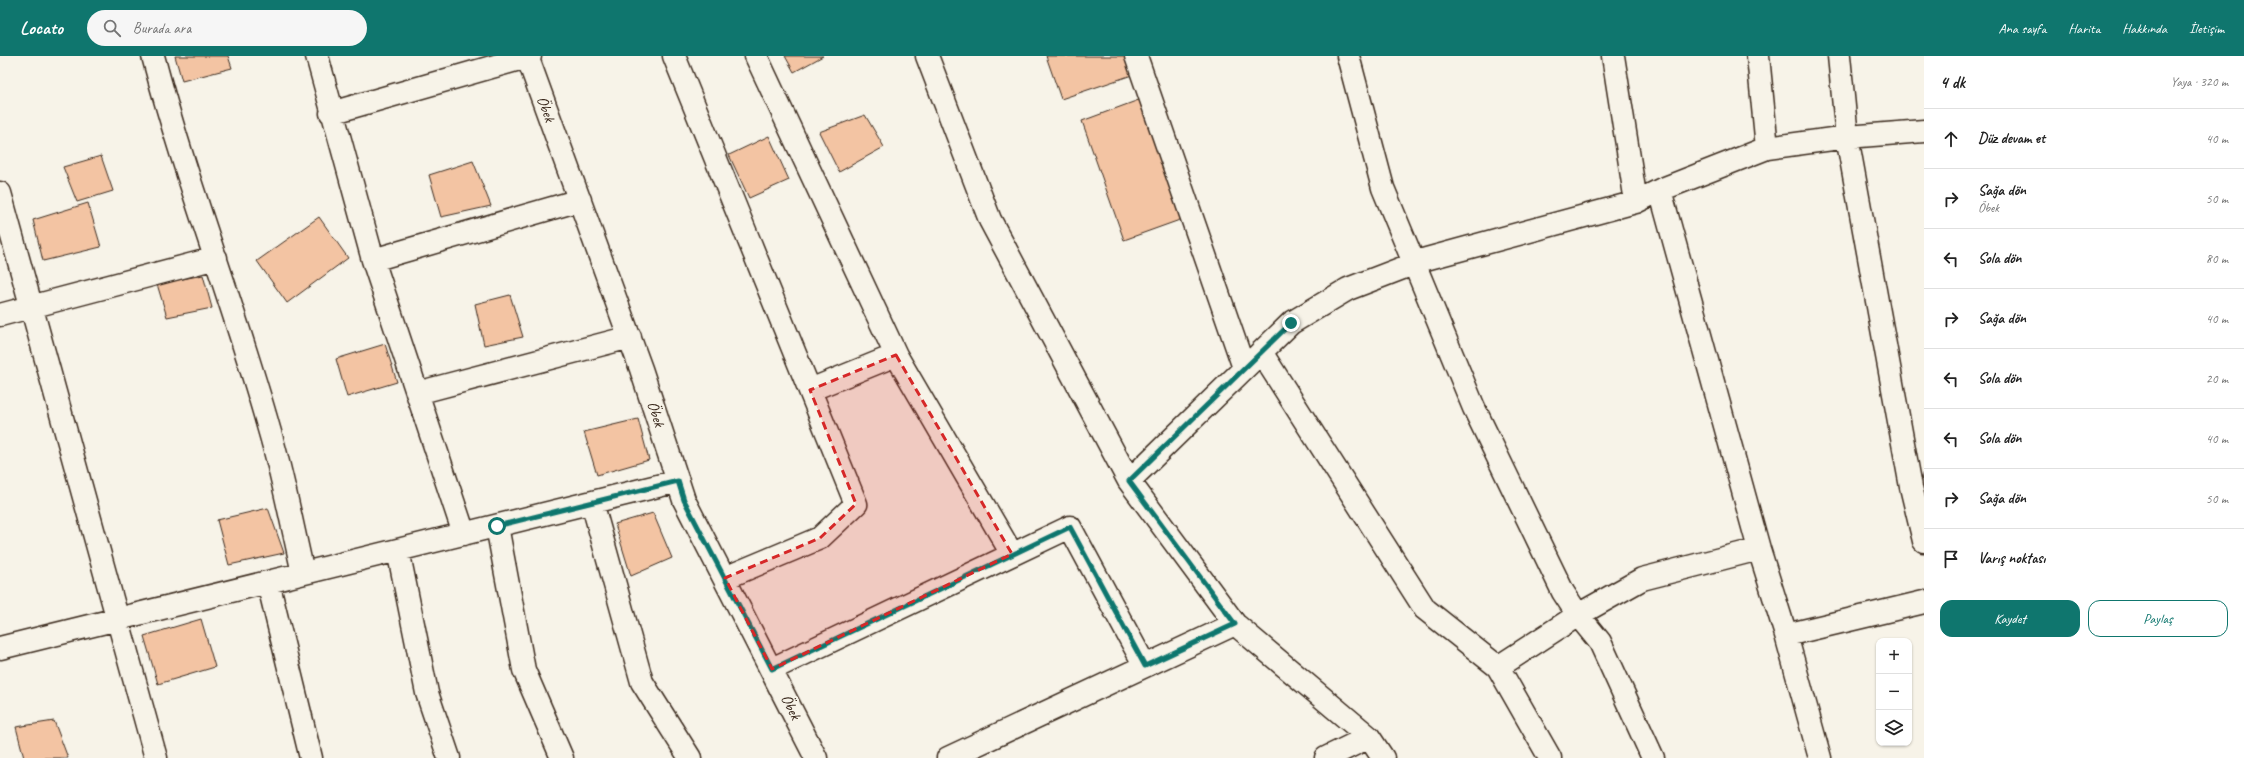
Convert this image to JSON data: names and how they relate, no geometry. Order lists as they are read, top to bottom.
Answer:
{
  "streets": {
    "street": ["Öbek"]
  },
  "page": {
    "header": "Locato",
    "search": "Burada ara",
    "nav": [
      "Ana sayfa",
      "Harita",
      "Hakkında",
      "İletişim"
    ],
    "heading": ["4 dk", "Yaya · 320 m"],
    "list": [
      ["Düz devam et", "40 m"],
      ["Sağa dön", "Öbek", "50 m"],
      ["Sola dön", "80 m"],
      ["Sağa dön", "40 m"],
      ["Sola dön", "20 m"],
      ["Sola dön", "40 m"],
      ["Sağa dön", "50 m"],
      "Varış noktası"
    ],
    "buttons": ["Kaydet", "Paylaş"],
    "map_buttons": ["+", "−"]
  }
}
